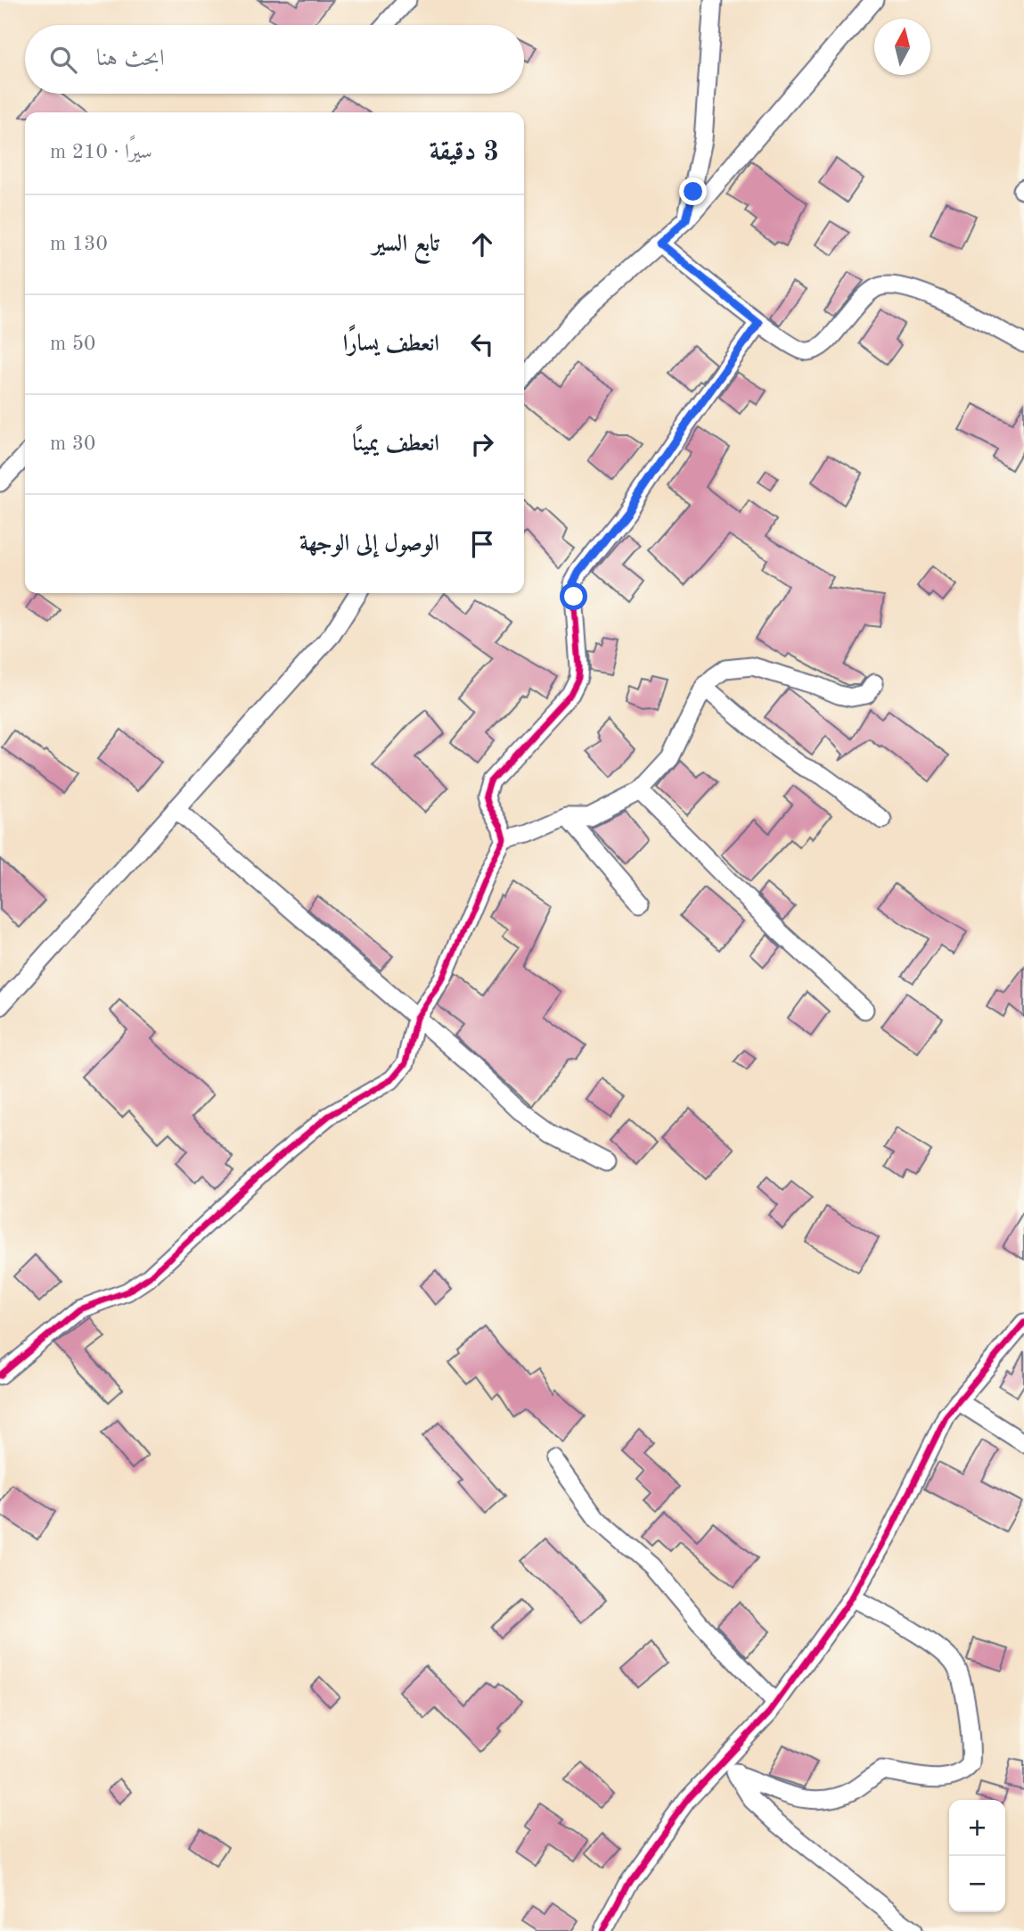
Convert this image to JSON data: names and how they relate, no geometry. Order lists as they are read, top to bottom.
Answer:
{
  "north": "top",
  "page": {
    "search": "ابحث هنا",
    "heading": ["3 دقيقة", "سيرًا · 210 m"],
    "list": [
      ["تابع السير", "130 m"],
      ["انعطف يسارًا", "50 m"],
      ["انعطف يمينًا", "30 m"],
      "الوصول إلى الوجهة"
    ],
    "map_buttons": ["+", "−"]
  }
}
